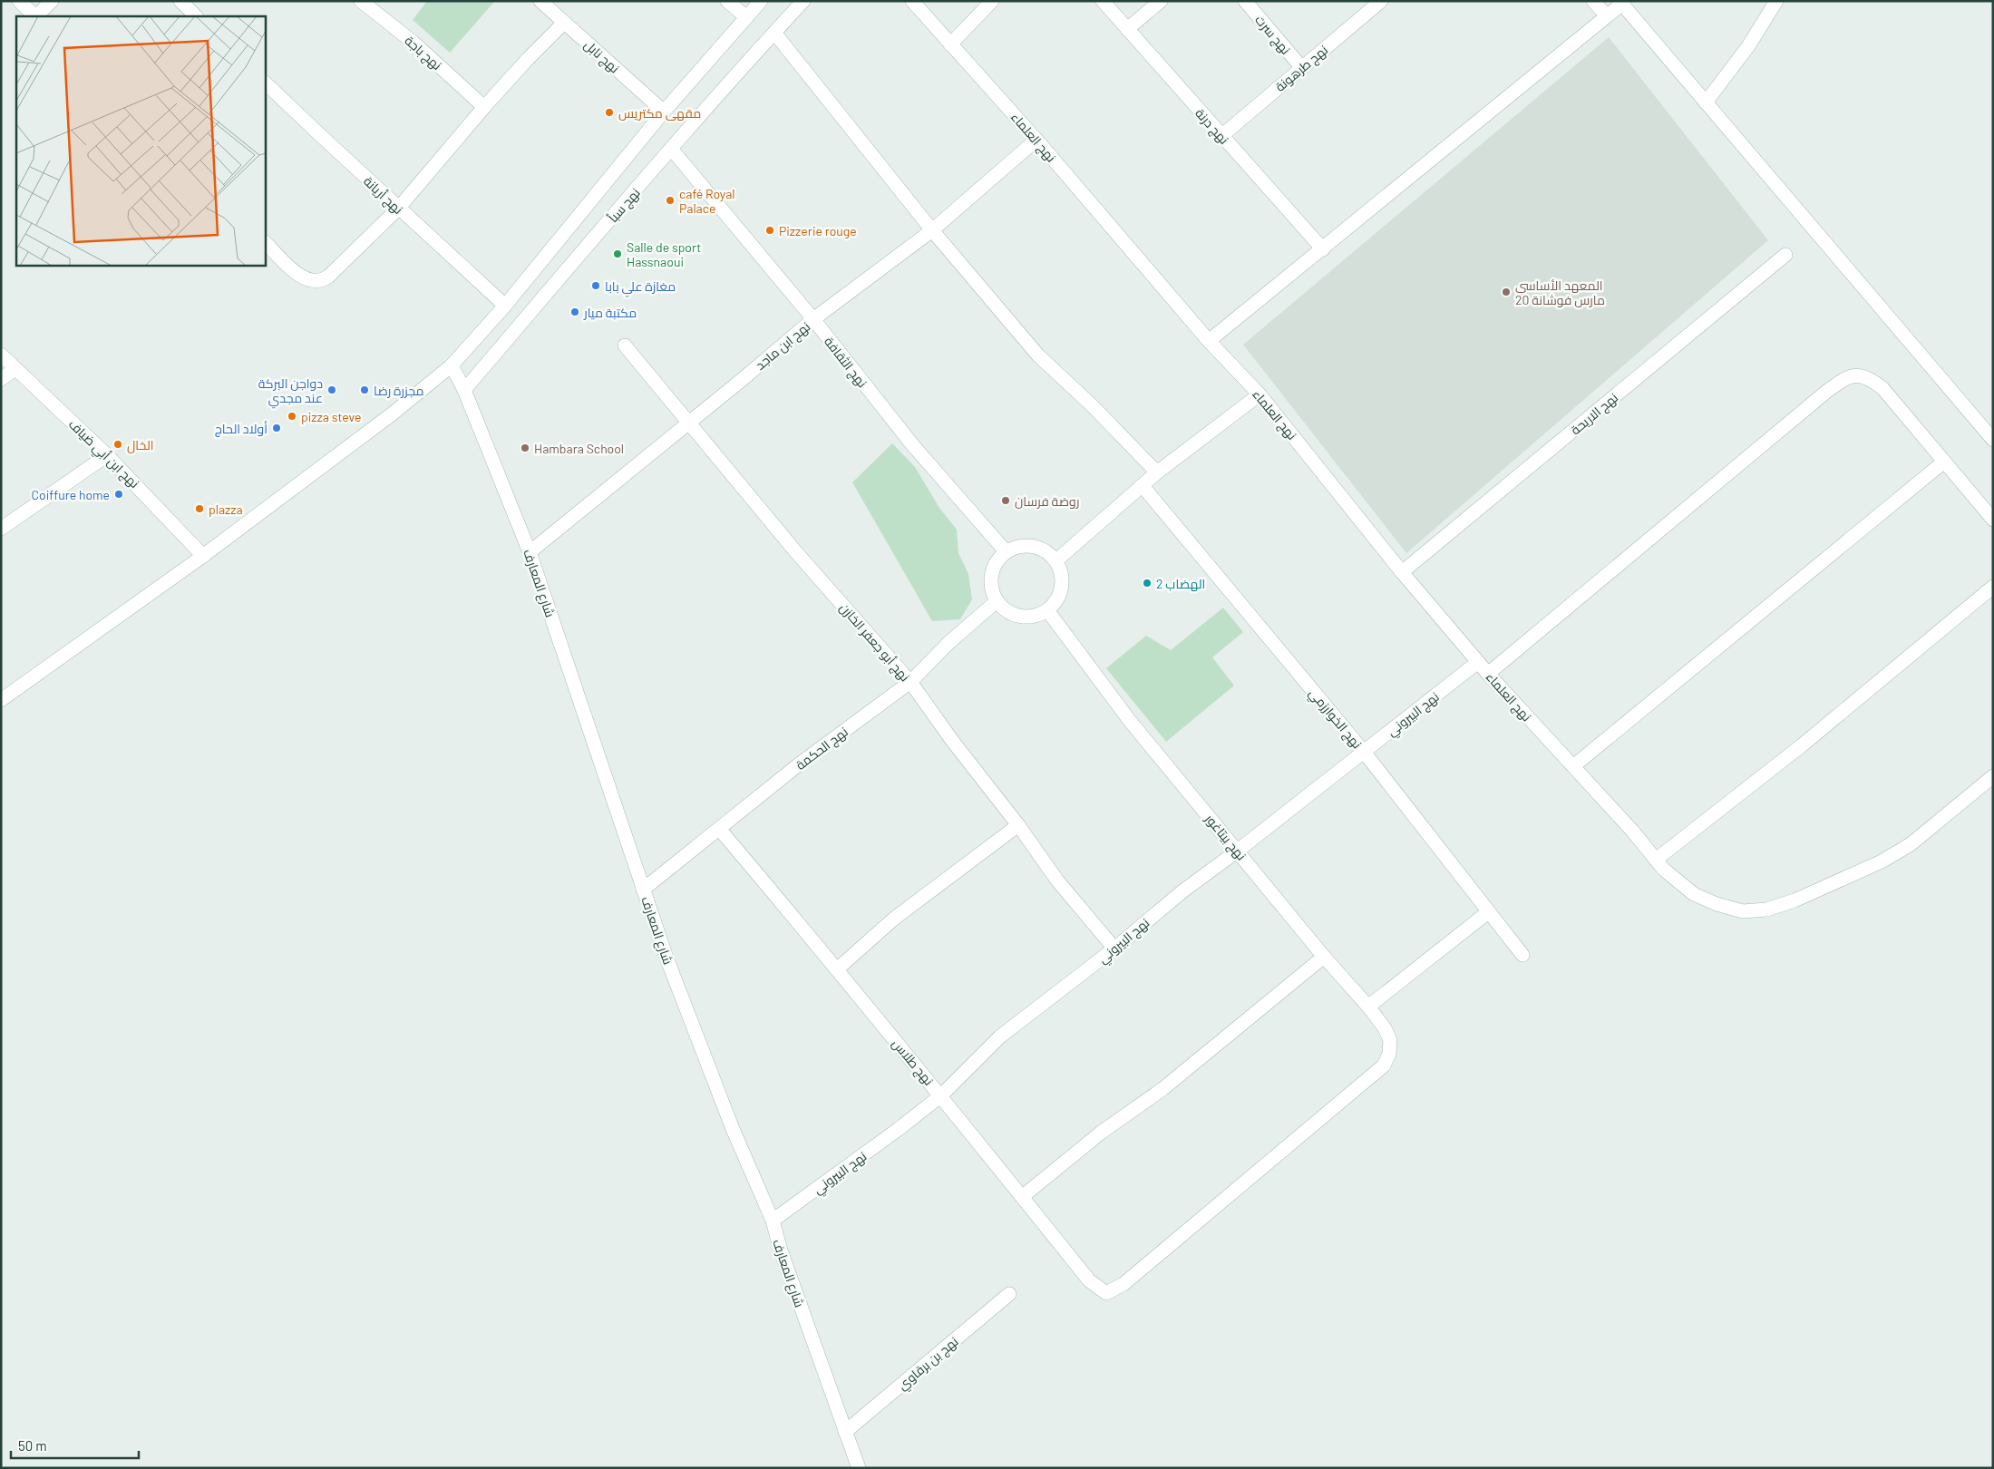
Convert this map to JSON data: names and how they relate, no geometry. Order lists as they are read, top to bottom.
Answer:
{
  "streets": {
    "street": [
      "نهج سرت",
      "نهج باجة",
      "نهج نابل",
      "نهج طرهونة",
      "نهج درنة",
      "نهج العلماء",
      "نهج أريانة",
      "نهج سبأ",
      "نهج ابن ماجد",
      "نهج الثقافة",
      "نهج الاريحة",
      "نهج ابن أبي ضياف",
      "شارع المعارف",
      "نهج أبو جعفر الخازن",
      "نهج البيروني",
      "نهج الخوارزمي",
      "نهج الحكمة",
      "نهج بيتاغور",
      "نهج طلاس",
      "نهج بن برقاوي"
    ]
  },
  "crossings": [
    ["نهج سرت", "نهج طرهونة"],
    ["نهج طرهونة", "نهج درنة"],
    ["نهج العلماء", "نهج ابن ماجد"],
    ["نهج العلماء", "نهج الاريحة"],
    ["نهج العلماء", "نهج البيروني"],
    ["نهج سبأ", "نهج الثقافة"],
    ["نهج سبأ", "شارع المعارف"],
    ["نهج ابن ماجد", "نهج الثقافة"],
    ["نهج ابن ماجد", "شارع المعارف"],
    ["نهج ابن ماجد", "نهج أبو جعفر الخازن"],
    ["نهج الثقافة", "نهج الحكمة"],
    ["نهج الثقافة", "نهج بيتاغور"],
    ["شارع المعارف", "نهج البيروني"],
    ["شارع المعارف", "نهج الحكمة"],
    ["شارع المعارف", "نهج بن برقاوي"],
    ["نهج أبو جعفر الخازن", "نهج البيروني"],
    ["نهج أبو جعفر الخازن", "نهج الحكمة"],
    ["نهج البيروني", "نهج الخوارزمي"],
    ["نهج البيروني", "نهج بيتاغور"],
    ["نهج البيروني", "نهج طلاس"],
    ["نهج الحكمة", "نهج بيتاغور"],
    ["نهج الحكمة", "نهج طلاس"],
    ["نهج بيتاغور", "نهج طلاس"]
  ],
  "places": [
    "مقهى مكتريس",
    "café Royal Palace",
    "Pizzerie rouge",
    "Salle de sport Hassnaoui",
    "مغازة علي بابا",
    "المعهد الأساسي 20 مارس فوشانة",
    "مكتبة ميار",
    "دواجن البركة عند مجدي",
    "مجزرة رضا",
    "pizza steve",
    "أولاد الحاج",
    "الخال",
    "Hambara School",
    "Coiffure home",
    "روضة فرسان",
    "plazza",
    "الهضاب 2"
  ],
  "scale_bar": "50 m"
}
